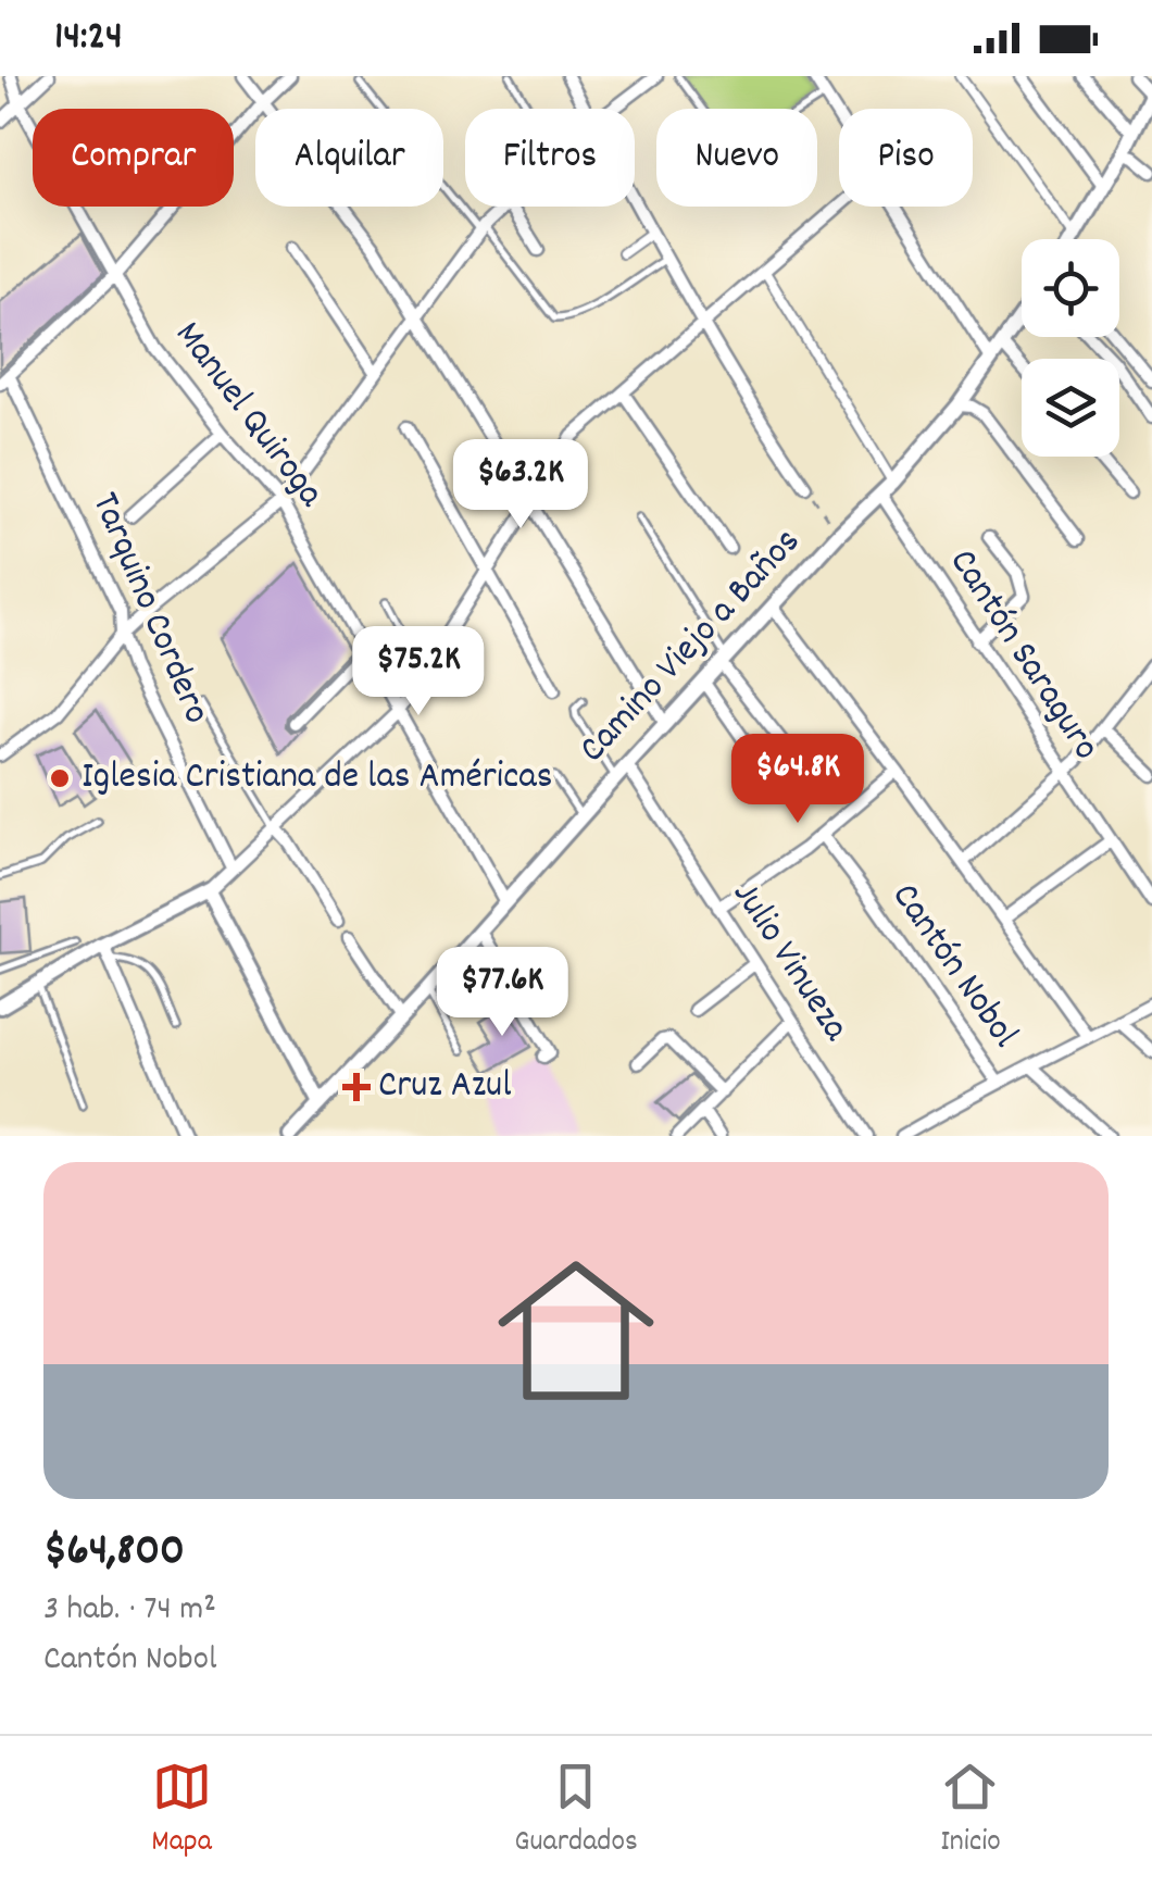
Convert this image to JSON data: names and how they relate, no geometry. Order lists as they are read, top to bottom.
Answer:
{
  "streets": {
    "street": [
      "Manuel Quiroga",
      "Tarquino Cordero",
      "Camino Viejo a Baños",
      "Cantón Saraguro",
      "Julio Vinueza",
      "Cantón Nobol"
    ]
  },
  "crossings": [
    ["Manuel Quiroga", "Camino Viejo a Baños"],
    ["Camino Viejo a Baños", "Cantón Saraguro"],
    ["Camino Viejo a Baños", "Julio Vinueza"]
  ],
  "places": {
    "other": ["Iglesia Cristiana de las Américas"],
    "health": ["Cruz Azul"]
  },
  "page": {
    "status": "14:24",
    "chip": [
      "Comprar",
      "Alquilar",
      "Filtros",
      "Nuevo",
      "Piso"
    ],
    "price": [
      "$63.2K",
      "$75.2K",
      "$64.8K",
      "$77.6K"
    ],
    "list": [
      {
        "name": "$64,800",
        "note": "3 hab. · 74 m² · Cantón Nobol"
      }
    ],
    "tabs": ["Mapa", "Guardados", "Inicio"]
  }
}
